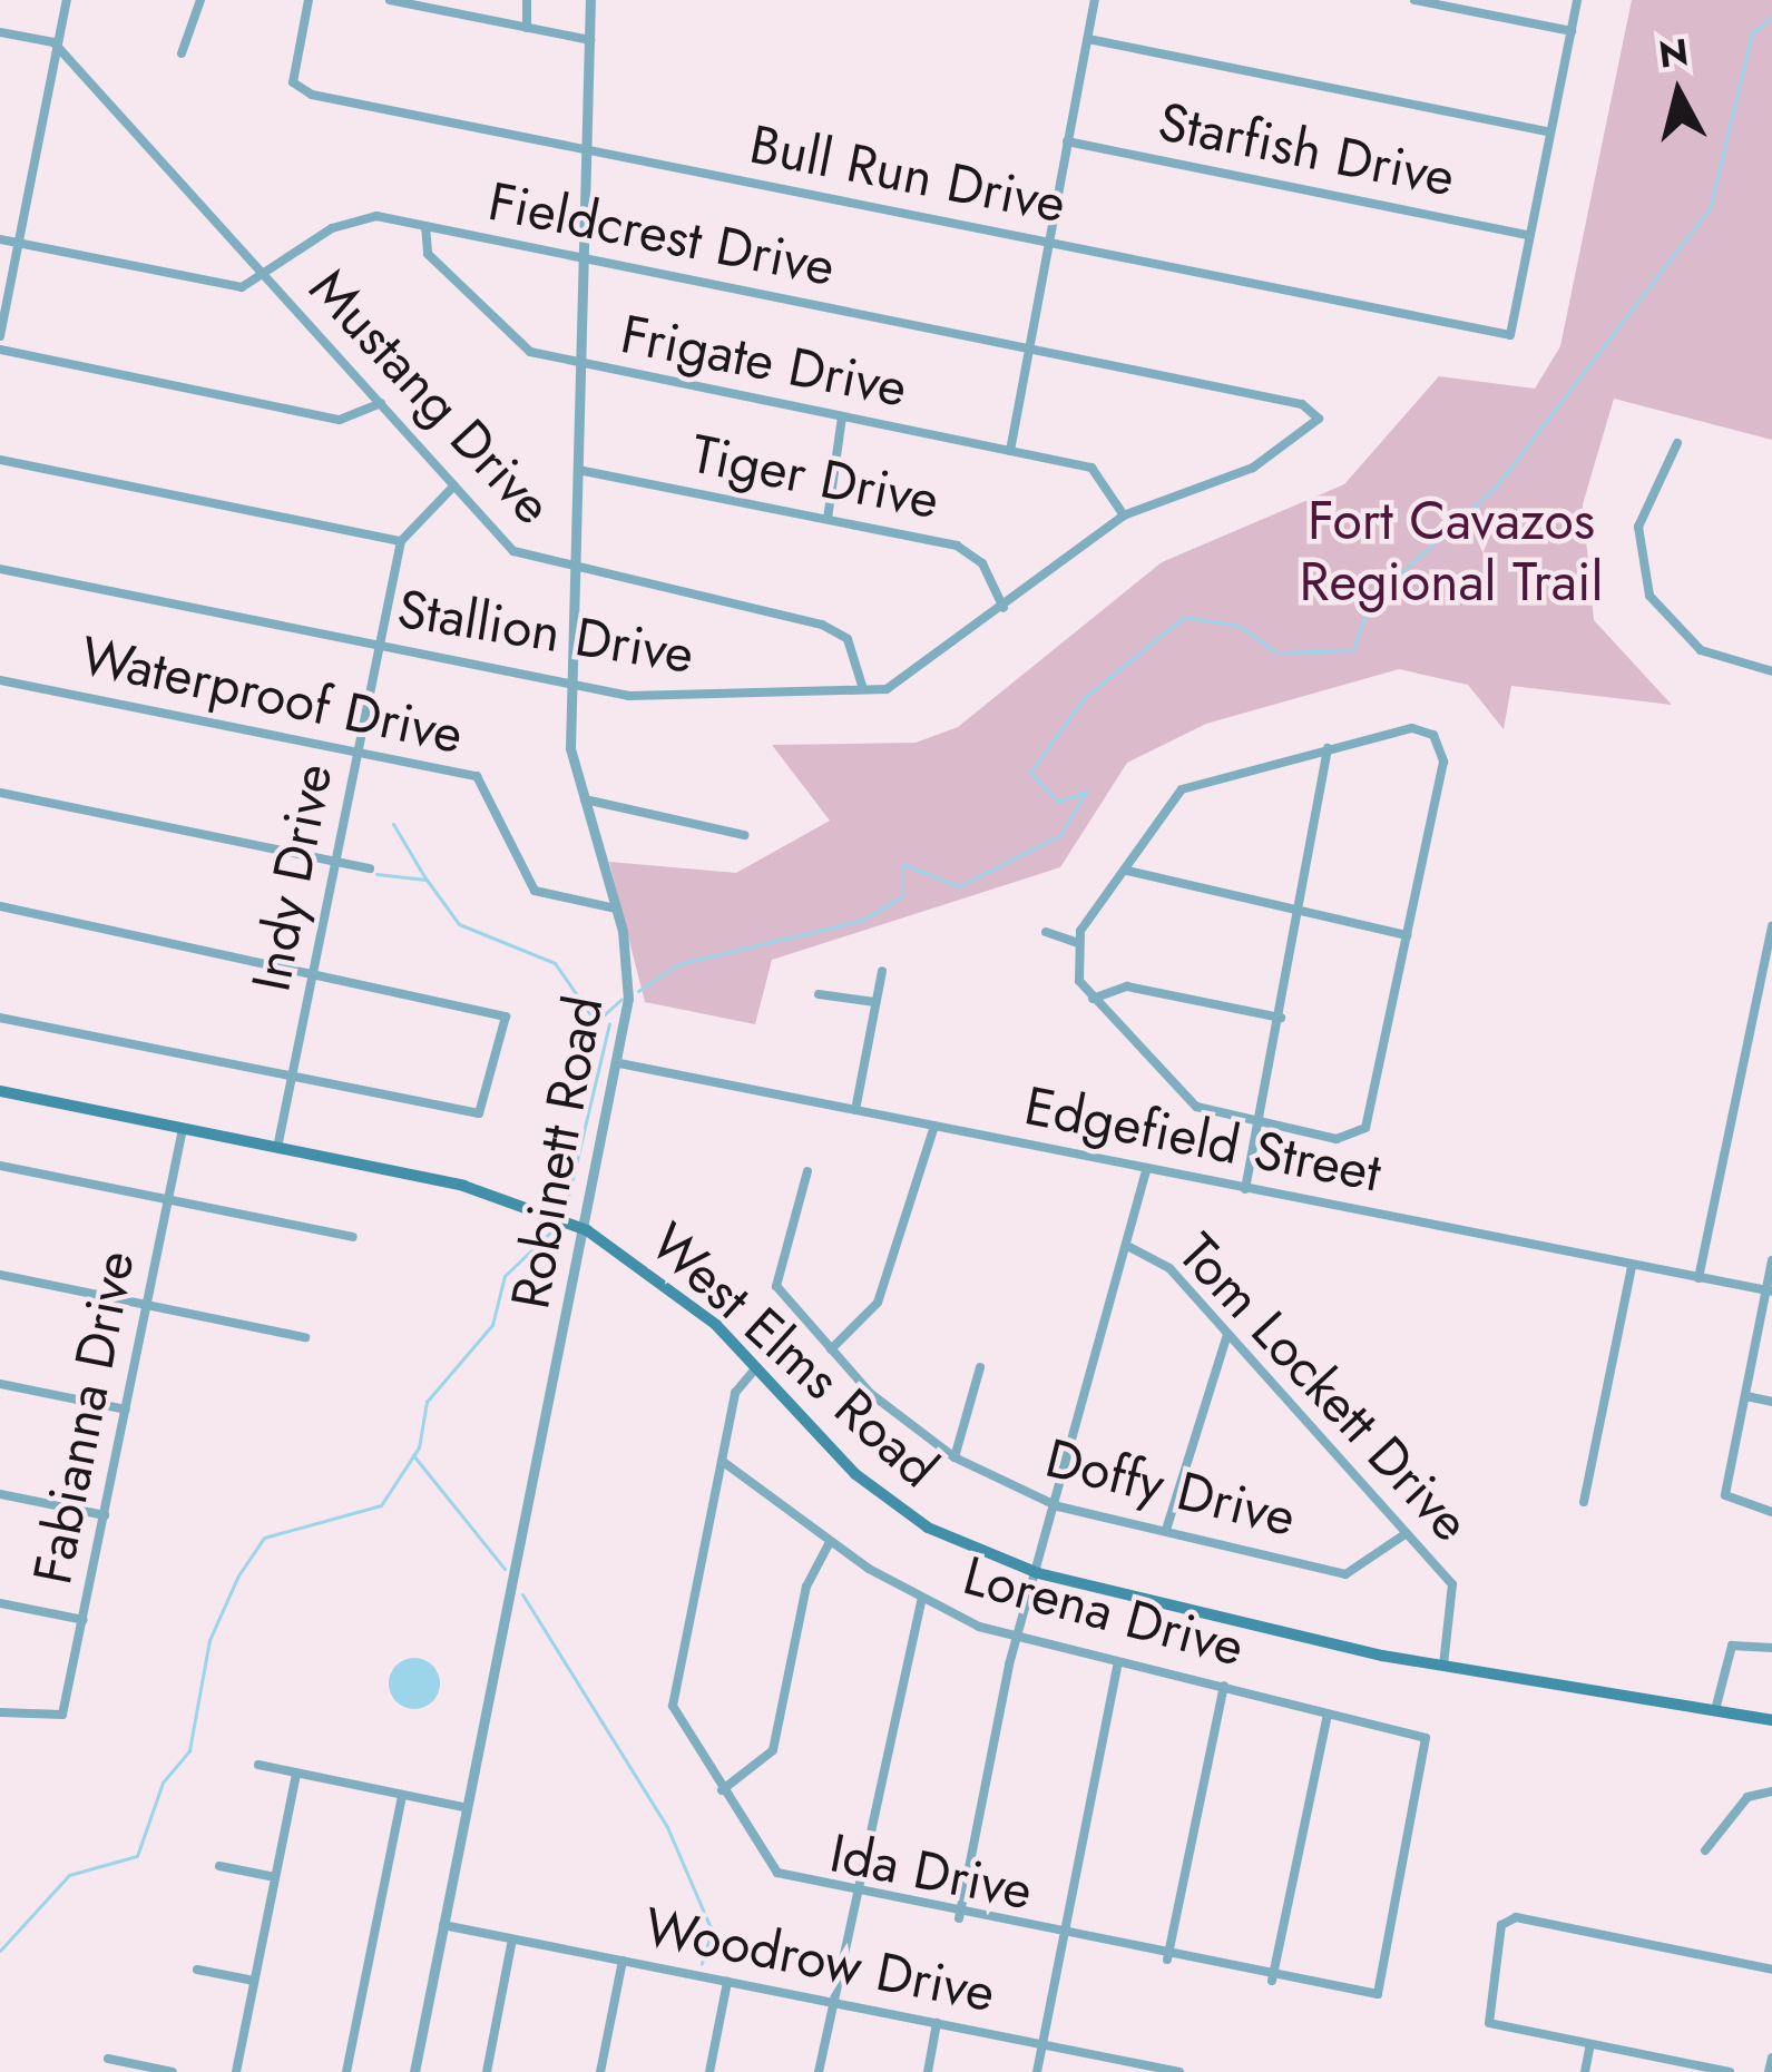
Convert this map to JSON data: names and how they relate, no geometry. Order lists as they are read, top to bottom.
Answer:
{
  "streets": {
    "main road": ["West Elms Road"],
    "street": [
      "Starfish Drive",
      "Bull Run Drive",
      "Fieldcrest Drive",
      "Frigate Drive",
      "Mustang Drive",
      "Tiger Drive",
      "Stallion Drive",
      "Waterproof Drive",
      "Indy Drive",
      "Edgefield Street",
      "Robinett Road",
      "Tom Lockett Drive",
      "Fabianna Drive",
      "Doffy Drive",
      "Lorena Drive",
      "Ida Drive",
      "Woodrow Drive"
    ]
  },
  "crossings": [
    ["Starfish Drive", "Bull Run Drive"],
    ["Bull Run Drive", "Robinett Road"],
    ["Fieldcrest Drive", "Frigate Drive"],
    ["Fieldcrest Drive", "Mustang Drive"],
    ["Fieldcrest Drive", "Stallion Drive"],
    ["Fieldcrest Drive", "Robinett Road"],
    ["Frigate Drive", "Stallion Drive"],
    ["Frigate Drive", "Robinett Road"],
    ["Mustang Drive", "Stallion Drive"],
    ["Mustang Drive", "Robinett Road"],
    ["Tiger Drive", "Stallion Drive"],
    ["Tiger Drive", "Robinett Road"],
    ["Stallion Drive", "Indy Drive"],
    ["Stallion Drive", "Robinett Road"],
    ["Waterproof Drive", "Indy Drive"],
    ["Waterproof Drive", "Robinett Road"],
    ["Indy Drive", "West Elms Road"],
    ["Edgefield Street", "Robinett Road"],
    ["Robinett Road", "West Elms Road"],
    ["Robinett Road", "Woodrow Drive"],
    ["West Elms Road", "Tom Lockett Drive"],
    ["West Elms Road", "Fabianna Drive"],
    ["West Elms Road", "Ida Drive"],
    ["Tom Lockett Drive", "Doffy Drive"],
    ["Lorena Drive", "Ida Drive"]
  ],
  "parks": ["Fort Cavazos Regional Trail"],
  "north": "top"
}
